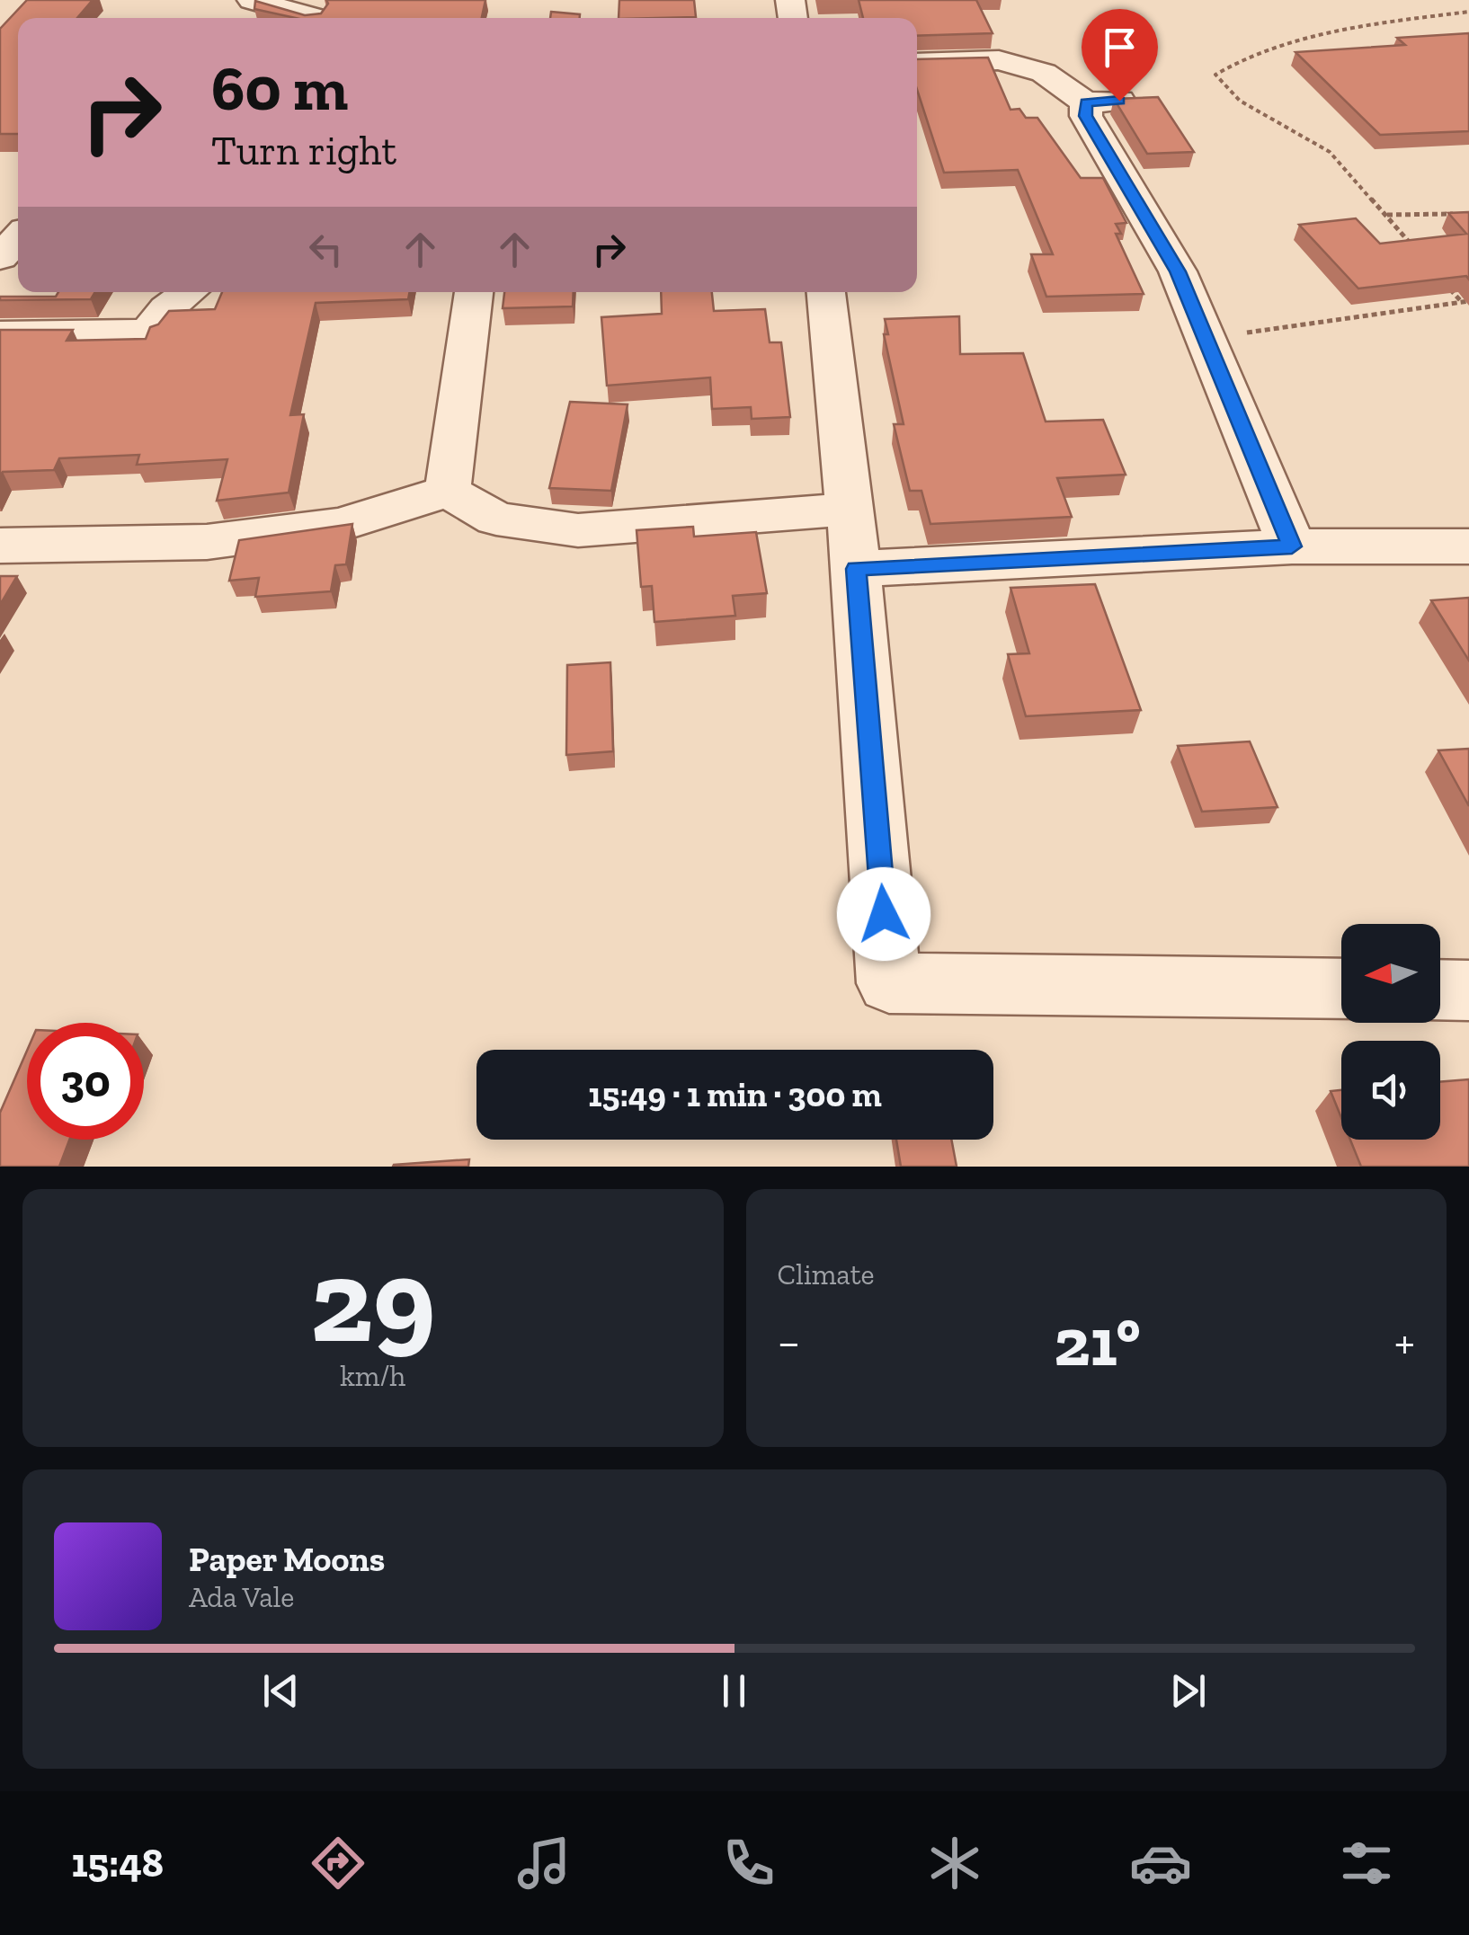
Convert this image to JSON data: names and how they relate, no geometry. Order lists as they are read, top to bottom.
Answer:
{
  "north": "left",
  "page": {
    "turn": ["60 m", "Turn right"],
    "limit": "30",
    "trip": "15:49 · 1 min · 300 m",
    "tile": [
      ["29", "km/h"],
      "Climate"
    ],
    "heat": ["−", "21°", "+"],
    "song": ["Paper Moons", "Ada Vale"],
    "tabs": "15:48"
  }
}
